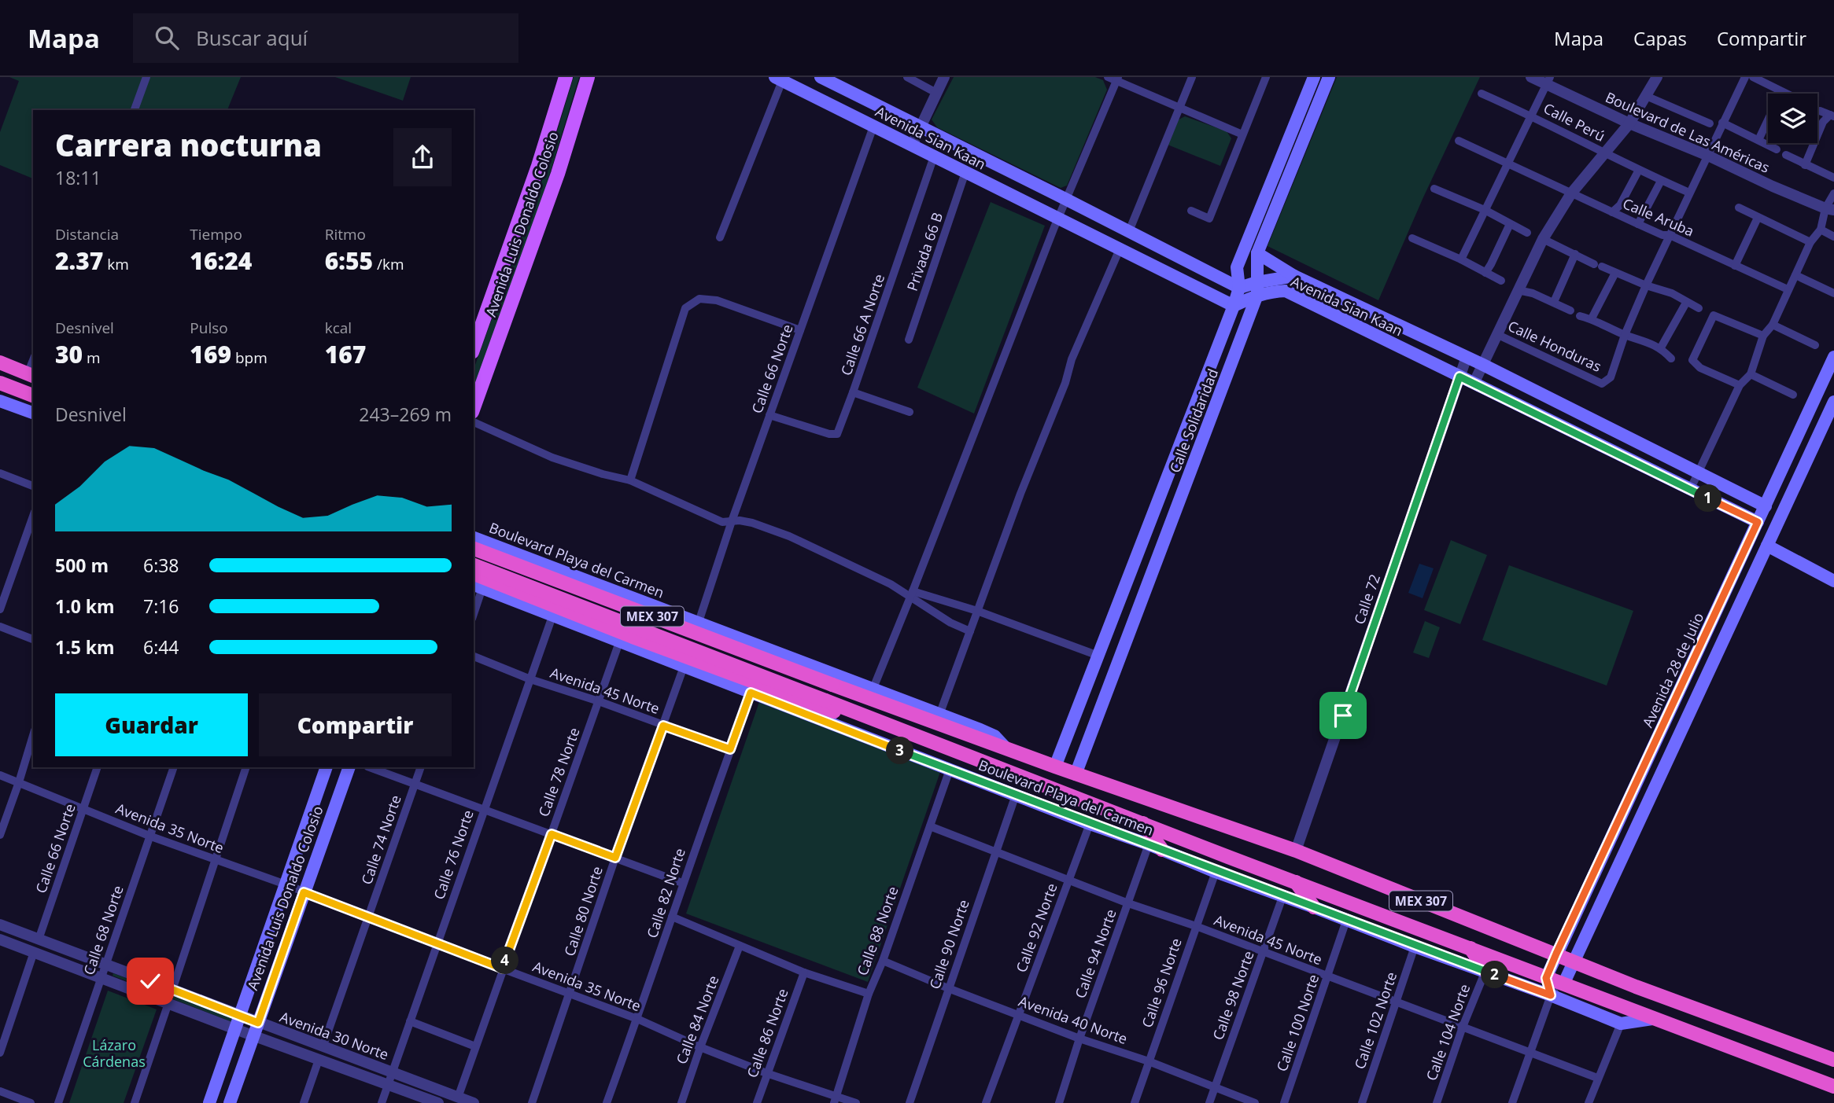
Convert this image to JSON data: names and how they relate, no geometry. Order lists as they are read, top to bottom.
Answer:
{
  "streets": {
    "highway": ["MEX 307"],
    "main road": [
      "Avenida Sian Kaan",
      "Avenida Luis Donaldo Colosio",
      "Calle Solidaridad",
      "Boulevard Playa del Carmen",
      "Avenida 28 de Julio"
    ],
    "street": [
      "Calle Perú",
      "Boulevard de Las Américas",
      "Calle Aruba",
      "Privada 66 B",
      "Calle 66 A Norte",
      "Calle Honduras",
      "Calle 66 Norte",
      "Calle 72",
      "Avenida 45 Norte",
      "Calle 78 Norte",
      "Avenida 35 Norte",
      "Calle 74 Norte",
      "Calle 76 Norte",
      "Calle 82 Norte",
      "Calle 80 Norte",
      "Calle 92 Norte",
      "Calle 68 Norte",
      "Calle 88 Norte",
      "Calle 90 Norte",
      "Calle 94 Norte",
      "Calle 96 Norte",
      "Calle 98 Norte",
      "Calle 84 Norte",
      "Avenida 40 Norte",
      "Calle 102 Norte",
      "Calle 100 Norte",
      "Calle 104 Norte",
      "Calle 86 Norte",
      "Avenida 30 Norte"
    ]
  },
  "crossings": [
    ["Avenida Sian Kaan", "Privada 66 B"],
    ["Avenida Sian Kaan", "Calle 66 A Norte"],
    ["Avenida Sian Kaan", "Calle 66 Norte"],
    ["Avenida Sian Kaan", "Calle Solidaridad"],
    ["Avenida Sian Kaan", "Calle 72"],
    ["Avenida Sian Kaan", "Avenida 28 de Julio"],
    ["Avenida Luis Donaldo Colosio", "Avenida 35 Norte"],
    ["Avenida Luis Donaldo Colosio", "Avenida 30 Norte"],
    ["Calle 66 A Norte", "Calle 66 Norte"],
    ["Calle 66 Norte", "Boulevard Playa del Carmen"],
    ["Calle 66 Norte", "Avenida 35 Norte"],
    ["Calle 66 Norte", "Avenida 30 Norte"],
    ["Calle Solidaridad", "MEX 307"],
    ["Boulevard Playa del Carmen", "MEX 307"],
    ["Boulevard Playa del Carmen", "Calle 78 Norte"],
    ["Boulevard Playa del Carmen", "Calle 76 Norte"],
    ["Boulevard Playa del Carmen", "Calle 82 Norte"],
    ["Boulevard Playa del Carmen", "Calle 80 Norte"],
    ["Boulevard Playa del Carmen", "Calle 92 Norte"],
    ["Boulevard Playa del Carmen", "Calle 88 Norte"],
    ["Boulevard Playa del Carmen", "Calle 90 Norte"],
    ["Boulevard Playa del Carmen", "Calle 94 Norte"],
    ["Boulevard Playa del Carmen", "Calle 96 Norte"],
    ["Boulevard Playa del Carmen", "Calle 98 Norte"],
    ["Boulevard Playa del Carmen", "Calle 102 Norte"],
    ["Boulevard Playa del Carmen", "Calle 100 Norte"],
    ["Boulevard Playa del Carmen", "Calle 104 Norte"],
    ["Calle 72", "MEX 307"],
    ["MEX 307", "Avenida 28 de Julio"],
    ["Avenida 45 Norte", "Calle 78 Norte"],
    ["Avenida 45 Norte", "Calle 76 Norte"],
    ["Avenida 45 Norte", "Calle 82 Norte"],
    ["Avenida 45 Norte", "Calle 80 Norte"],
    ["Avenida 45 Norte", "Calle 92 Norte"],
    ["Avenida 45 Norte", "Calle 88 Norte"],
    ["Avenida 45 Norte", "Calle 90 Norte"],
    ["Avenida 45 Norte", "Calle 94 Norte"],
    ["Avenida 45 Norte", "Calle 96 Norte"],
    ["Avenida 45 Norte", "Calle 98 Norte"],
    ["Avenida 45 Norte", "Calle 102 Norte"],
    ["Avenida 45 Norte", "Calle 100 Norte"],
    ["Avenida 45 Norte", "Calle 104 Norte"],
    ["Calle 78 Norte", "Avenida 35 Norte"],
    ["Calle 78 Norte", "Avenida 30 Norte"],
    ["Avenida 35 Norte", "Calle 74 Norte"],
    ["Avenida 35 Norte", "Calle 76 Norte"],
    ["Avenida 35 Norte", "Calle 82 Norte"],
    ["Avenida 35 Norte", "Calle 80 Norte"],
    ["Avenida 35 Norte", "Calle 68 Norte"],
    ["Avenida 35 Norte", "Calle 88 Norte"],
    ["Avenida 35 Norte", "Calle 84 Norte"],
    ["Avenida 35 Norte", "Calle 86 Norte"],
    ["Calle 74 Norte", "Avenida 30 Norte"],
    ["Calle 76 Norte", "Avenida 30 Norte"],
    ["Calle 92 Norte", "Avenida 40 Norte"],
    ["Calle 68 Norte", "Avenida 30 Norte"],
    ["Calle 88 Norte", "Avenida 40 Norte"],
    ["Calle 90 Norte", "Avenida 40 Norte"],
    ["Calle 94 Norte", "Avenida 40 Norte"],
    ["Calle 96 Norte", "Avenida 40 Norte"],
    ["Calle 98 Norte", "Avenida 40 Norte"]
  ],
  "parks": ["Lázaro Cárdenas"],
  "page": {
    "header": "Mapa",
    "search": "Buscar aquí",
    "nav": ["Mapa", "Capas", "Compartir"],
    "heading": ["Carrera nocturna", "18:11"],
    "stats": [
      ["Distancia", "2.37 km"],
      ["Tiempo", "16:24"],
      ["Ritmo", "6:55 /km"],
      ["Desnivel", "30 m"],
      ["Pulso", "169 bpm"],
      ["kcal", "167"]
    ],
    "chart": ["Desnivel", "243–269 m"],
    "pins": [
      "1",
      "3",
      "4",
      "2"
    ],
    "list": [
      {
        "name": "500 m",
        "note": "6:38"
      },
      {
        "name": "1.0 km",
        "note": "7:16"
      },
      {
        "name": "1.5 km",
        "note": "6:44"
      }
    ],
    "buttons": ["Guardar", "Compartir"]
  }
}
